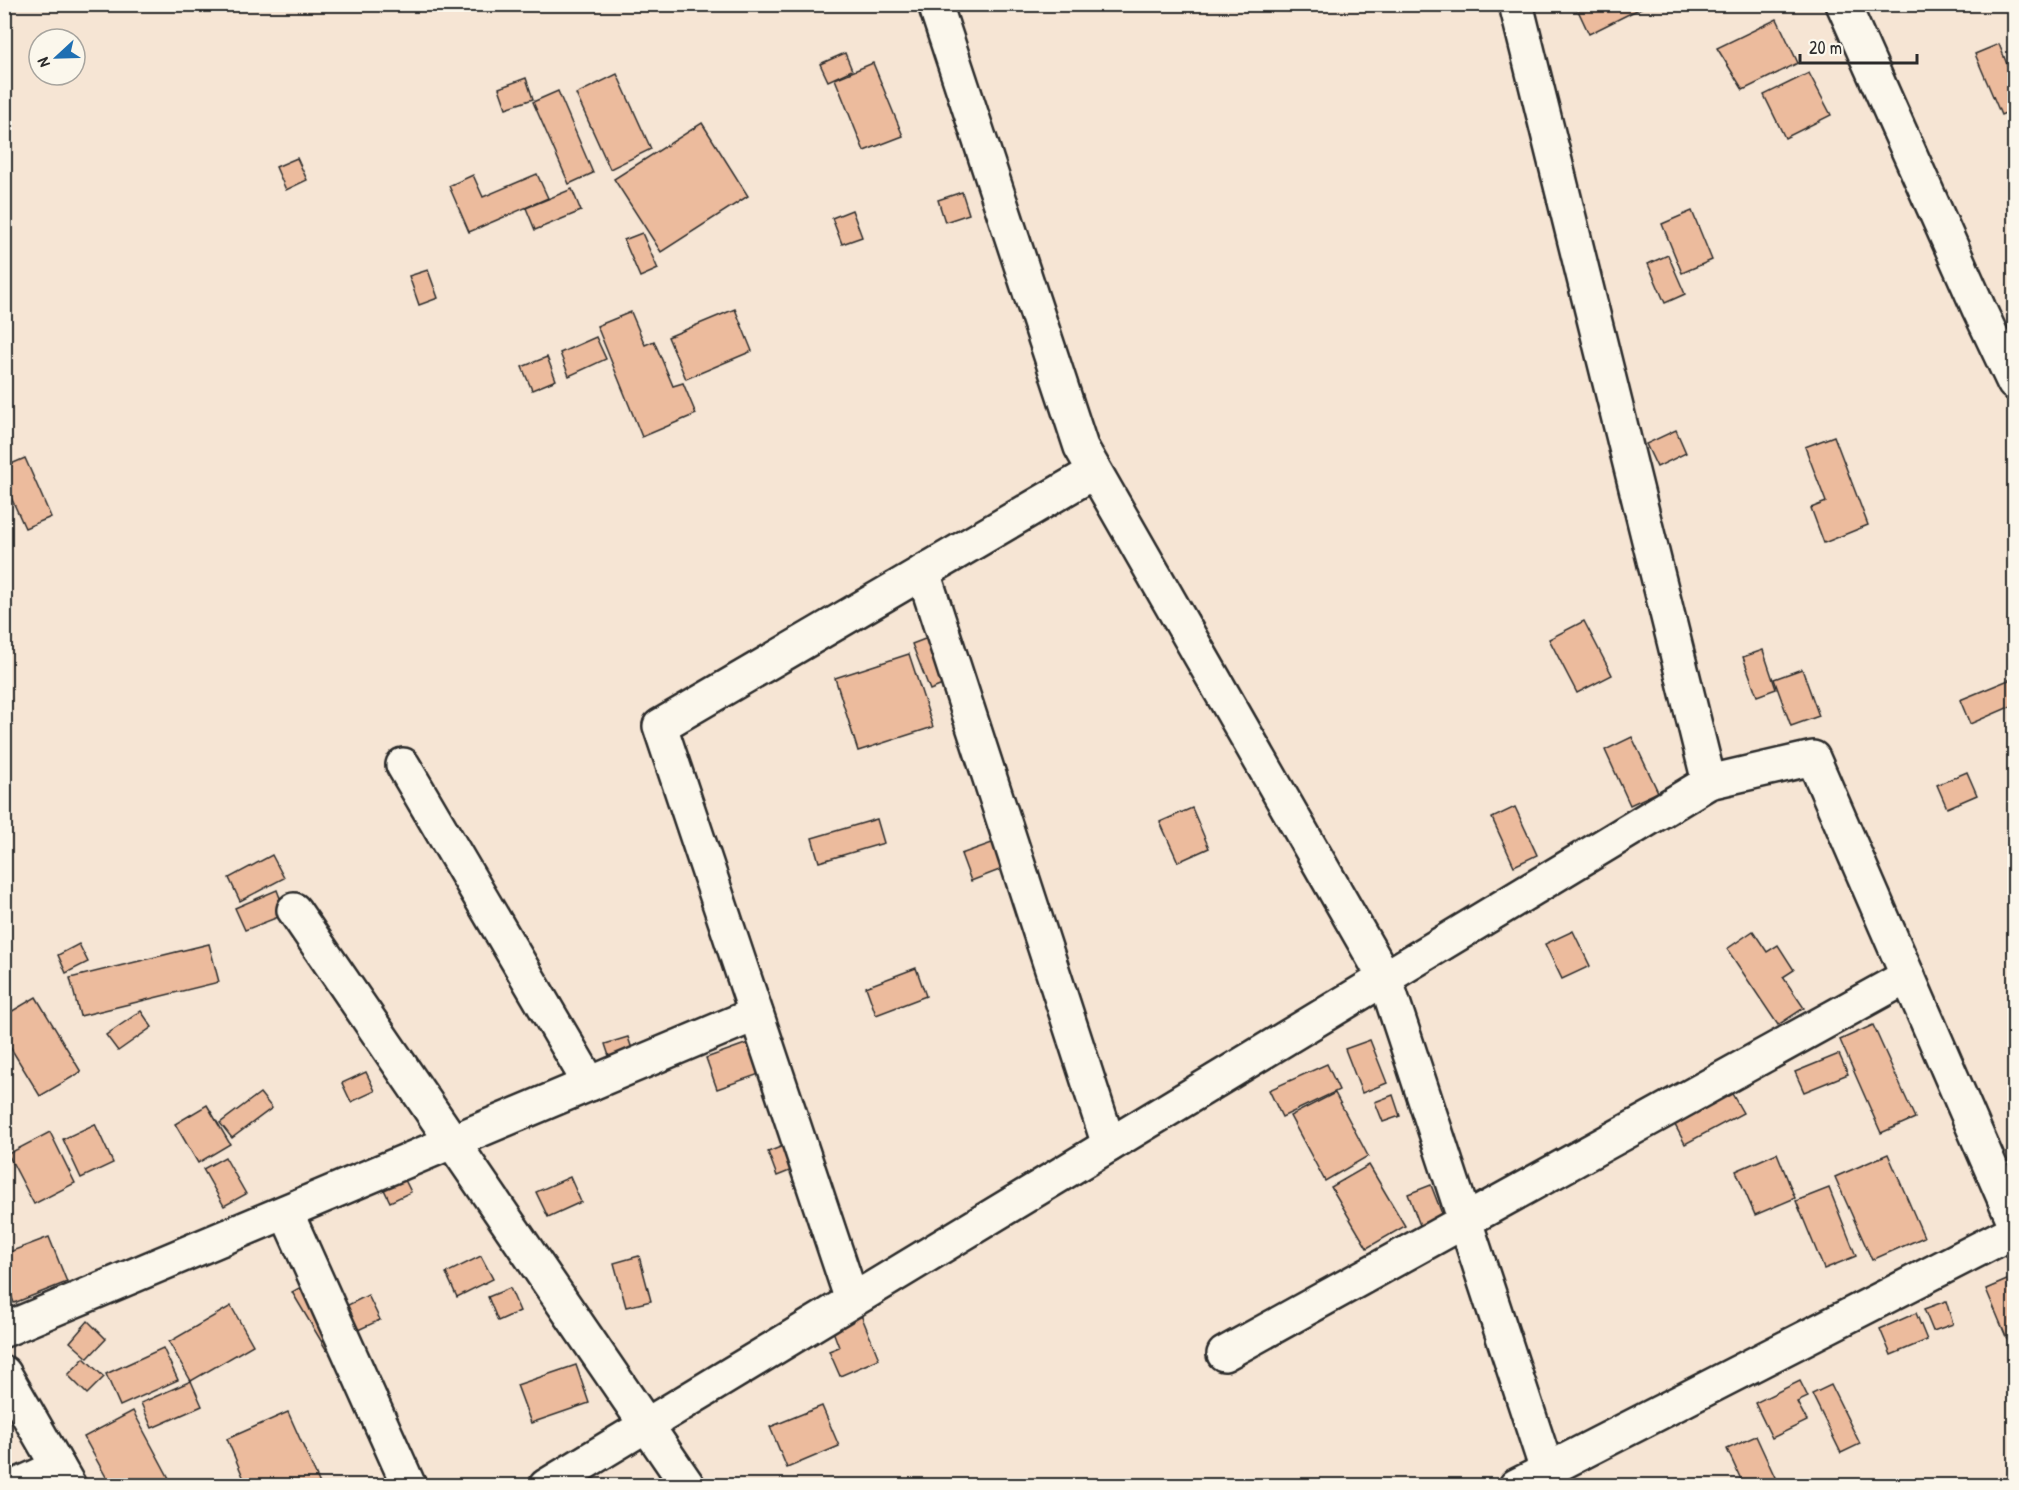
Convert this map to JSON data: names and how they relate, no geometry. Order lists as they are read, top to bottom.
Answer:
{
  "scale_bar": "20 m",
  "north": "left"
}
